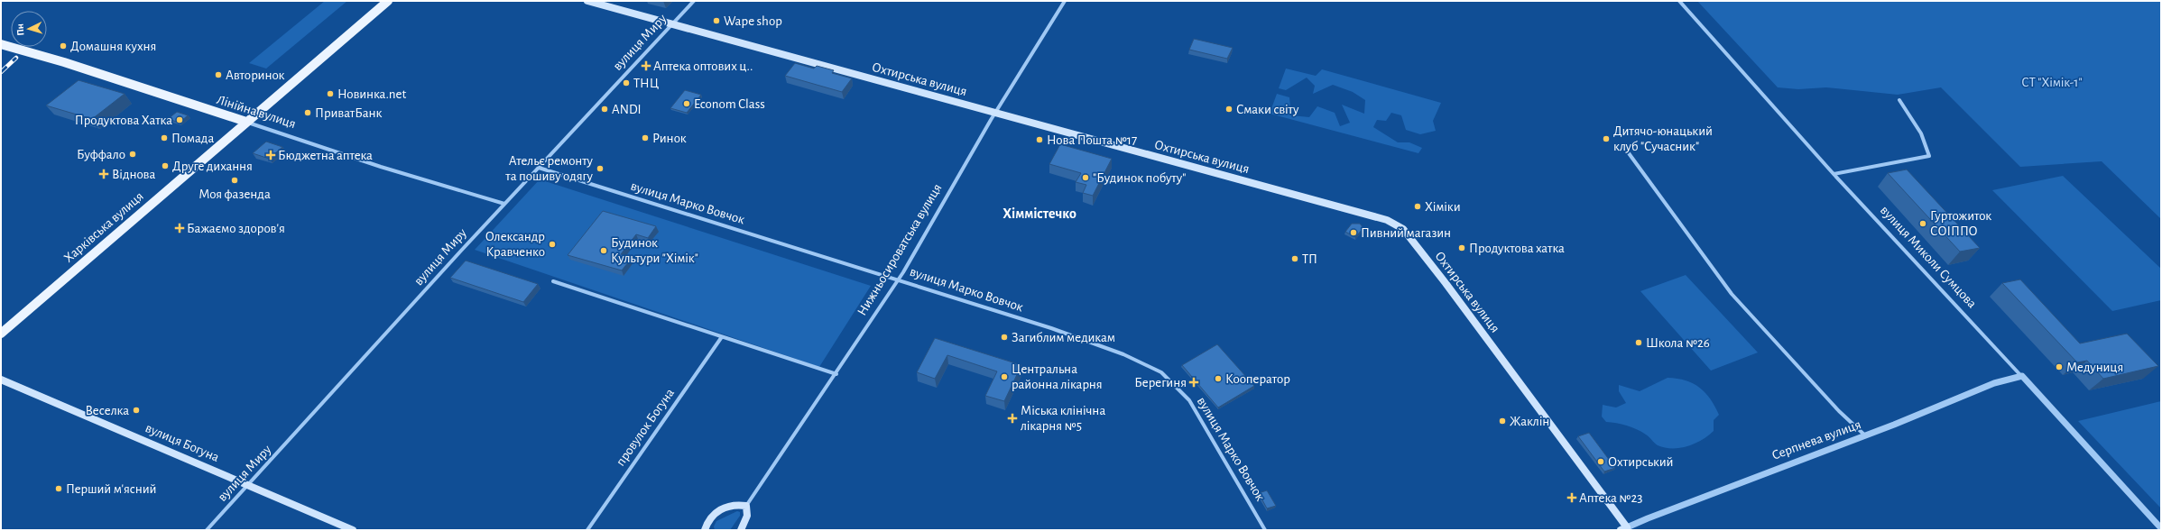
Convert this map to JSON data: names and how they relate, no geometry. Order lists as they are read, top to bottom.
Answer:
{
  "streets": {
    "main road": [
      "Охтирська вулиця",
      "Лінійна вулиця",
      "Харківська вулиця",
      "Нижньосироватська вулиця",
      "вулиця Богуна"
    ],
    "street": [
      "вулиця Миру",
      "вулиця Марко Вовчок",
      "вулиця Миколи Сумцова",
      "провулок Богуна",
      "Серпнева вулиця"
    ]
  },
  "crossings": [
    ["вулиця Миру", "Охтирська вулиця"],
    ["вулиця Миру", "Лінійна вулиця"],
    ["вулиця Миру", "вулиця Марко Вовчок"],
    ["вулиця Миру", "вулиця Богуна"],
    ["Охтирська вулиця", "Нижньосироватська вулиця"],
    ["Охтирська вулиця", "Серпнева вулиця"],
    ["Лінійна вулиця", "Харківська вулиця"],
    ["вулиця Марко Вовчок", "Нижньосироватська вулиця"],
    ["вулиця Миколи Сумцова", "Серпнева вулиця"]
  ],
  "districts": ["Хіммістечко"],
  "parks": ["СТ \"Хімік-1\""],
  "places": {
    "other": [
      "Wape shop",
      "Домашня кухня",
      "Авторинок",
      "ТНЦ",
      "Новинка.net",
      "Econom Class",
      "ANDI",
      "Смаки світу",
      "ПриватБанк",
      "Продуктова Хатка",
      "Помада",
      "Ринок",
      "Дитячо-юнацький клуб \"Сучасник\"",
      "Нова Пошта №17",
      "Буффало",
      "Друге дихання",
      "Ательє ремонту та пошиву одягу",
      "\"Будинок побуту\"",
      "Моя фазенда",
      "Хіміки",
      "Гуртожиток СОІППО",
      "Пивний магазин",
      "Олександр Кравченко",
      "Продуктова хатка",
      "Будинок Культури \"Хімік\"",
      "ТП",
      "Загиблим медикам",
      "Школа №26",
      "Медуниця",
      "Центральна районна лікарня",
      "Кооператор",
      "Веселка",
      "Жаклін",
      "Охтирський",
      "Перший м'ясний"
    ],
    "health": [
      "Аптека оптових ц..",
      "Бюджетна аптека",
      "Віднова",
      "Бажаємо здоров'я",
      "Берегиня",
      "Міська клінічна лікарня №5",
      "Аптека №23"
    ]
  },
  "north": "left"
}
